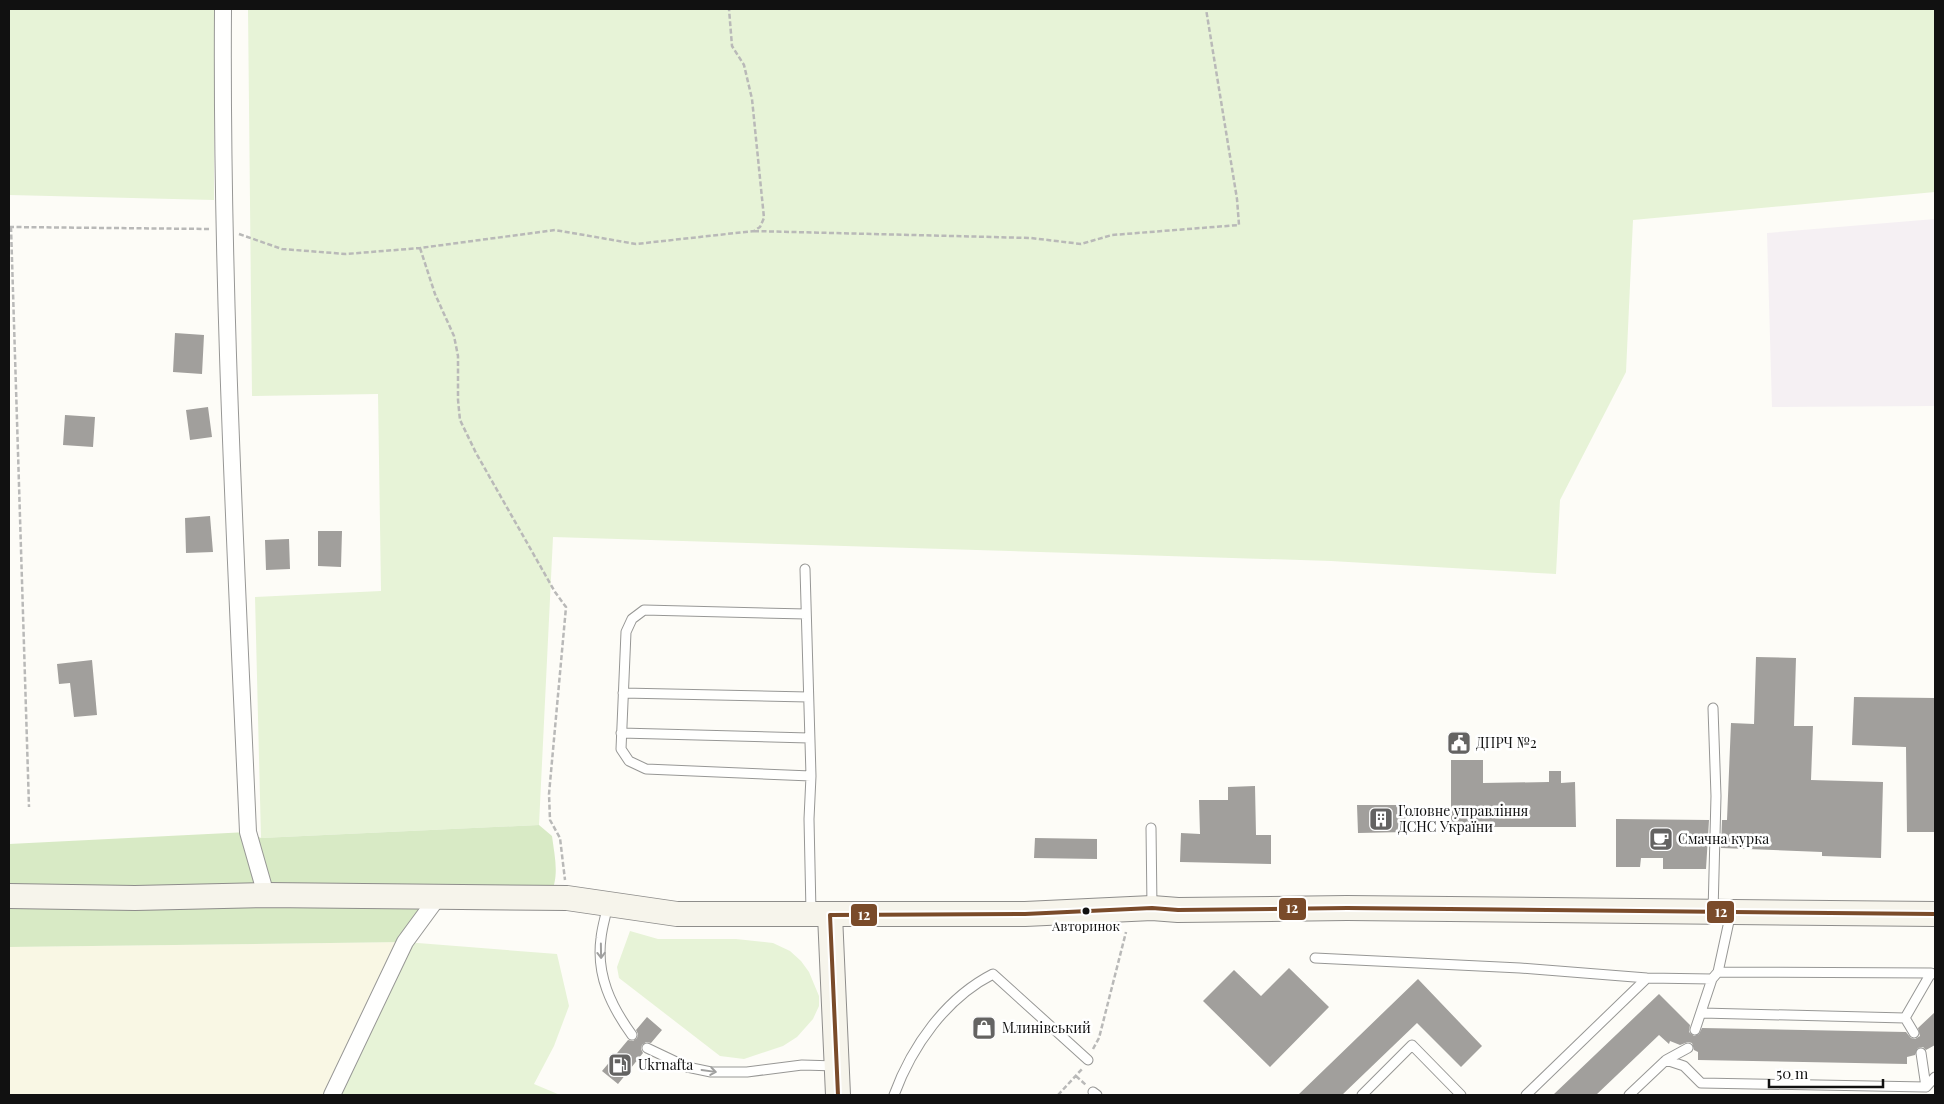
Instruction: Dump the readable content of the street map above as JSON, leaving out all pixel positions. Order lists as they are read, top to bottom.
{
  "places": {
    "public building": ["ДПРЧ №2"],
    "building": ["Головне управління ДСНС України"],
    "cafe": ["Смачна курка"],
    "other": ["Авторинок"],
    "shop": ["Млинівський"],
    "fuel station": ["Ukrnafta"]
  },
  "lines": ["transit line 12"],
  "scale_bar": "50 m"
}
